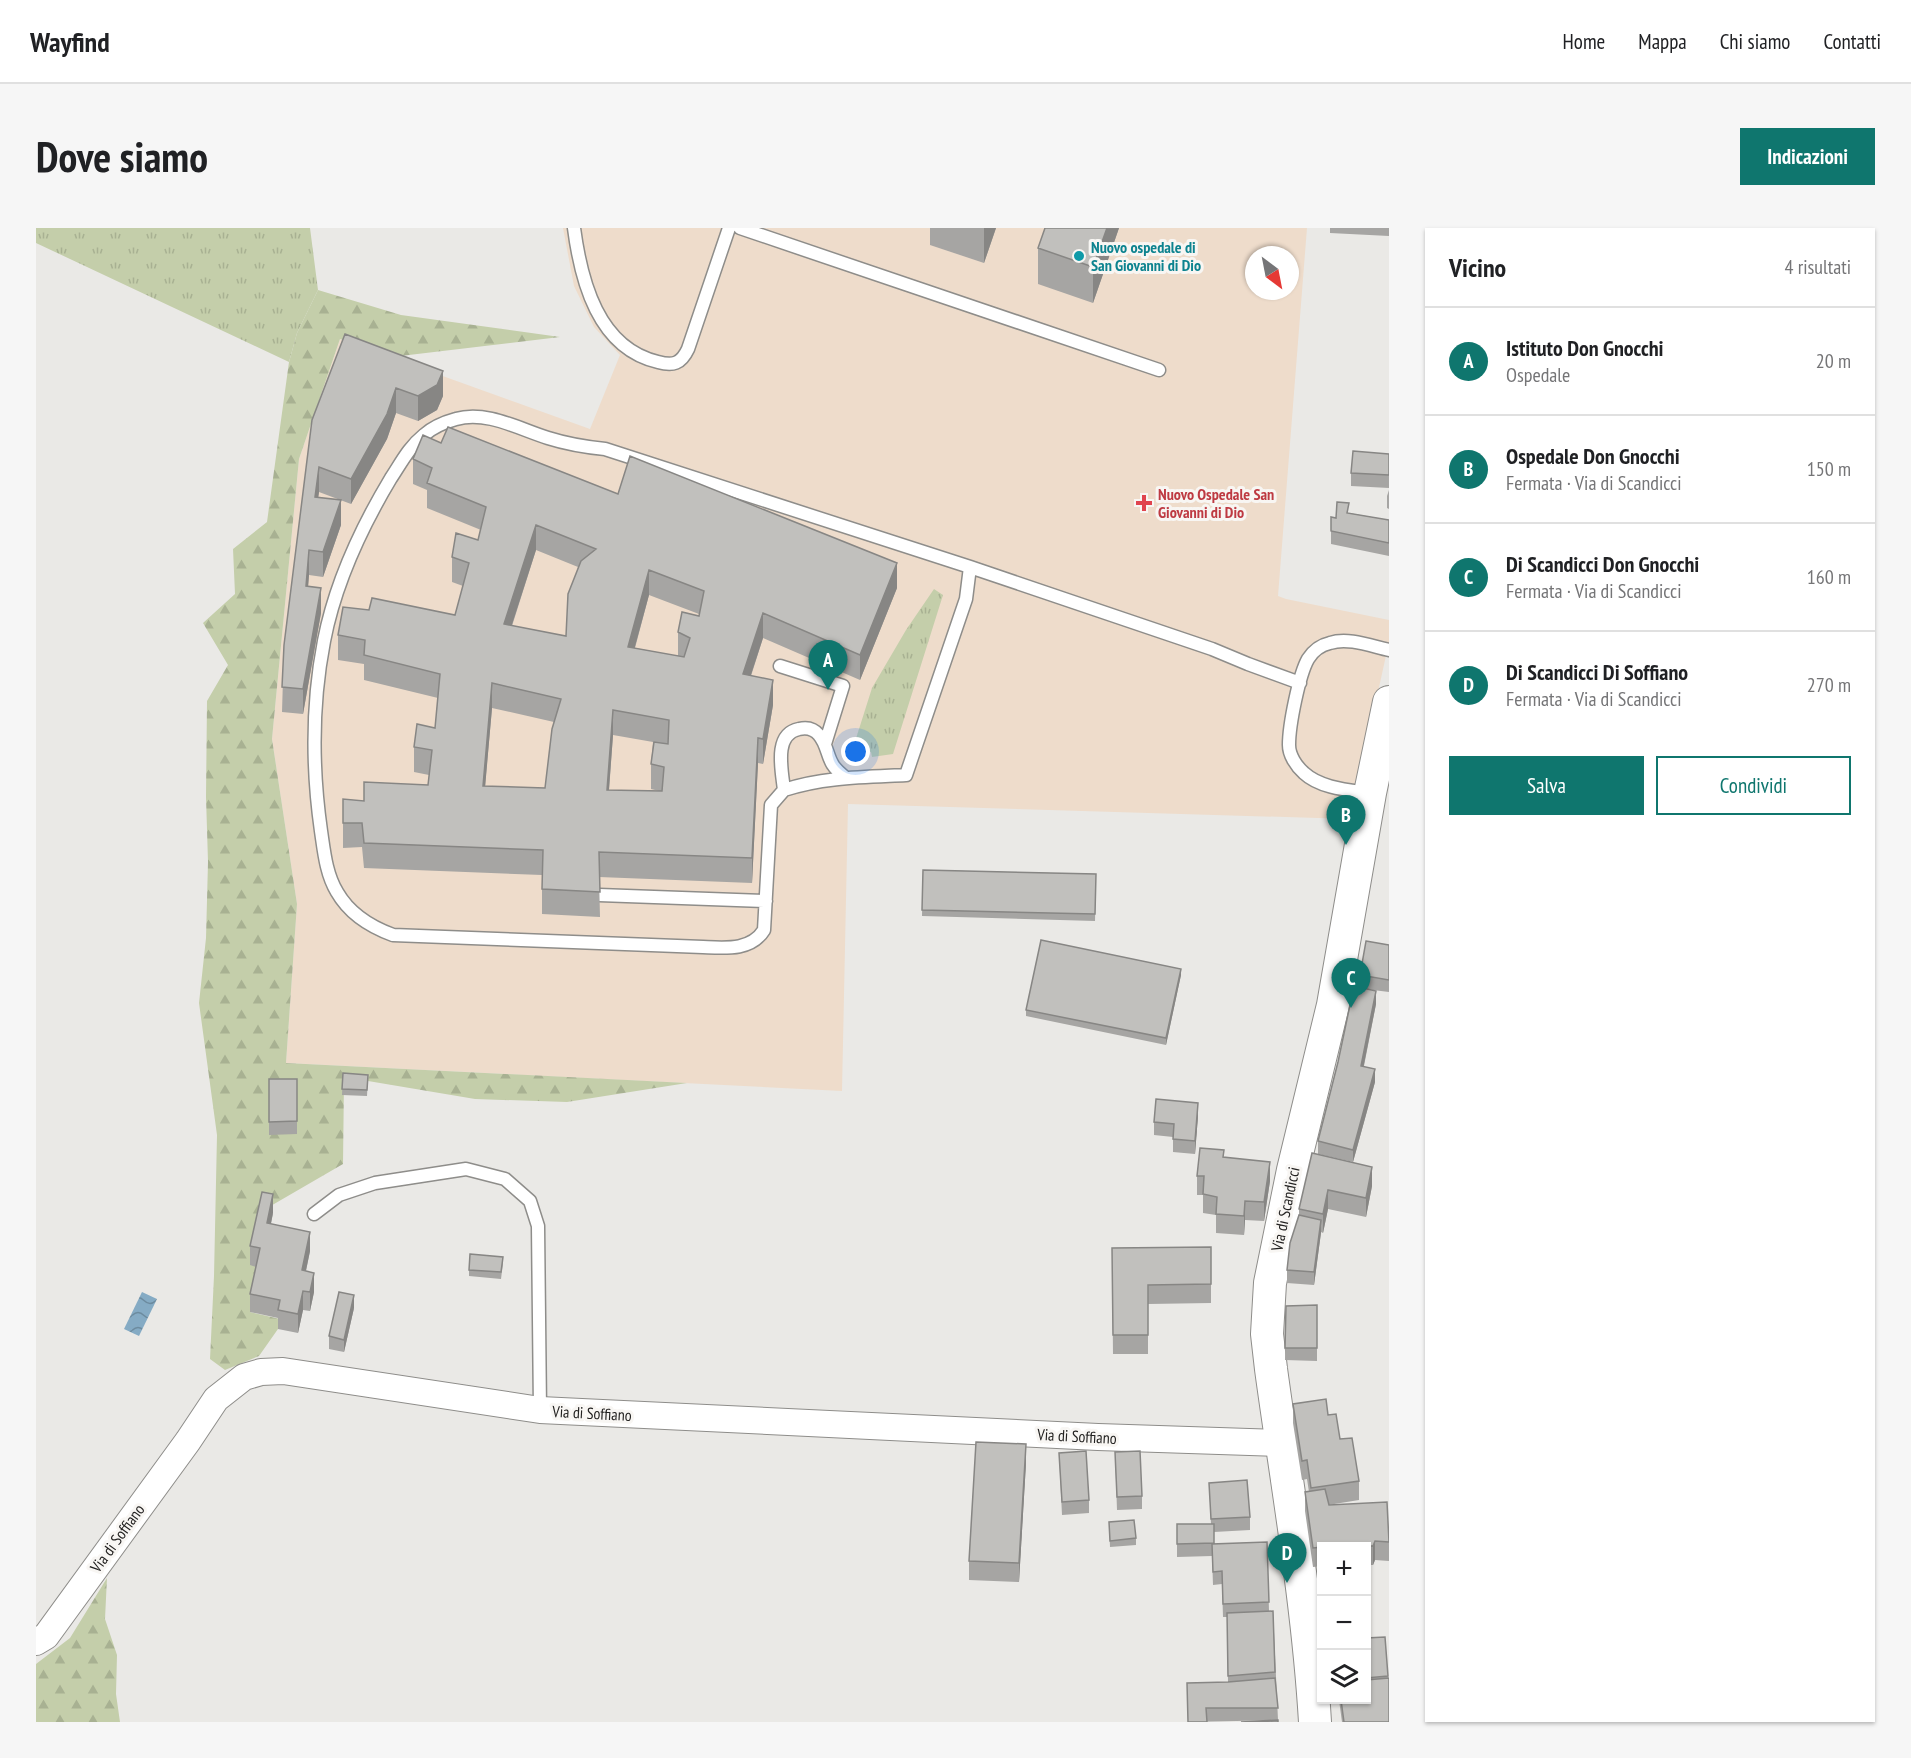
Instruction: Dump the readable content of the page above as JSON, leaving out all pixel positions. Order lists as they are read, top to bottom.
{
  "streets": {
    "street": ["Via di Scandicci", "Via di Soffiano"]
  },
  "crossings": [
    ["Via di Scandicci", "Via di Soffiano"]
  ],
  "places": {
    "other": ["Nuovo ospedale di San Giovanni di Dio"],
    "health": ["Nuovo Ospedale San Giovanni di Dio"]
  },
  "north": "bottom right",
  "page": {
    "header": "Wayfind",
    "nav": [
      "Home",
      "Mappa",
      "Chi siamo",
      "Contatti"
    ],
    "buttons": [
      "Indicazioni",
      ["Salva", "Condividi"]
    ],
    "title": "Dove siamo",
    "heading": ["Vicino", "4 risultati"],
    "list": [
      {
        "mark": "A",
        "name": "Istituto Don Gnocchi",
        "note": "Ospedale",
        "value": "20 m"
      },
      {
        "mark": "B",
        "name": "Ospedale Don Gnocchi",
        "note": "Fermata · Via di Scandicci",
        "value": "150 m"
      },
      {
        "mark": "C",
        "name": "Di Scandicci Don Gnocchi",
        "note": "Fermata · Via di Scandicci",
        "value": "160 m"
      },
      {
        "mark": "D",
        "name": "Di Scandicci Di Soffiano",
        "note": "Fermata · Via di Scandicci",
        "value": "270 m"
      }
    ],
    "pins": [
      "A",
      "B",
      "C",
      "D"
    ],
    "map_buttons": ["+", "−"]
  }
}
